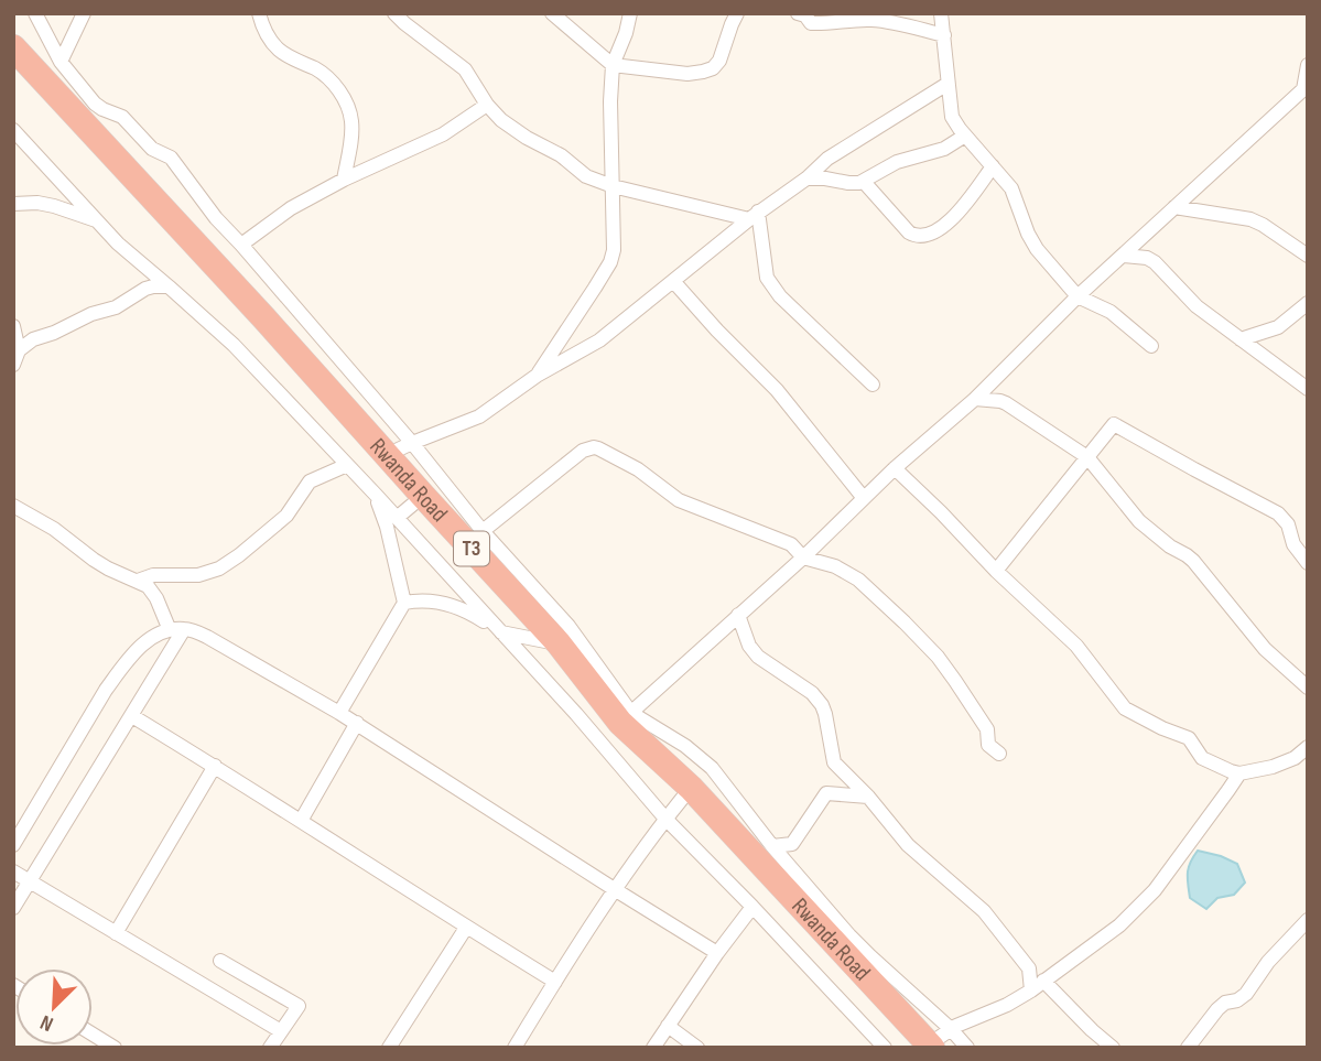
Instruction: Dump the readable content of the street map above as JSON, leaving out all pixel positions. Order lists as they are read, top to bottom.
{
  "streets": {
    "highway": ["Rwanda Road", "T3"]
  },
  "north": "bottom left"
}
